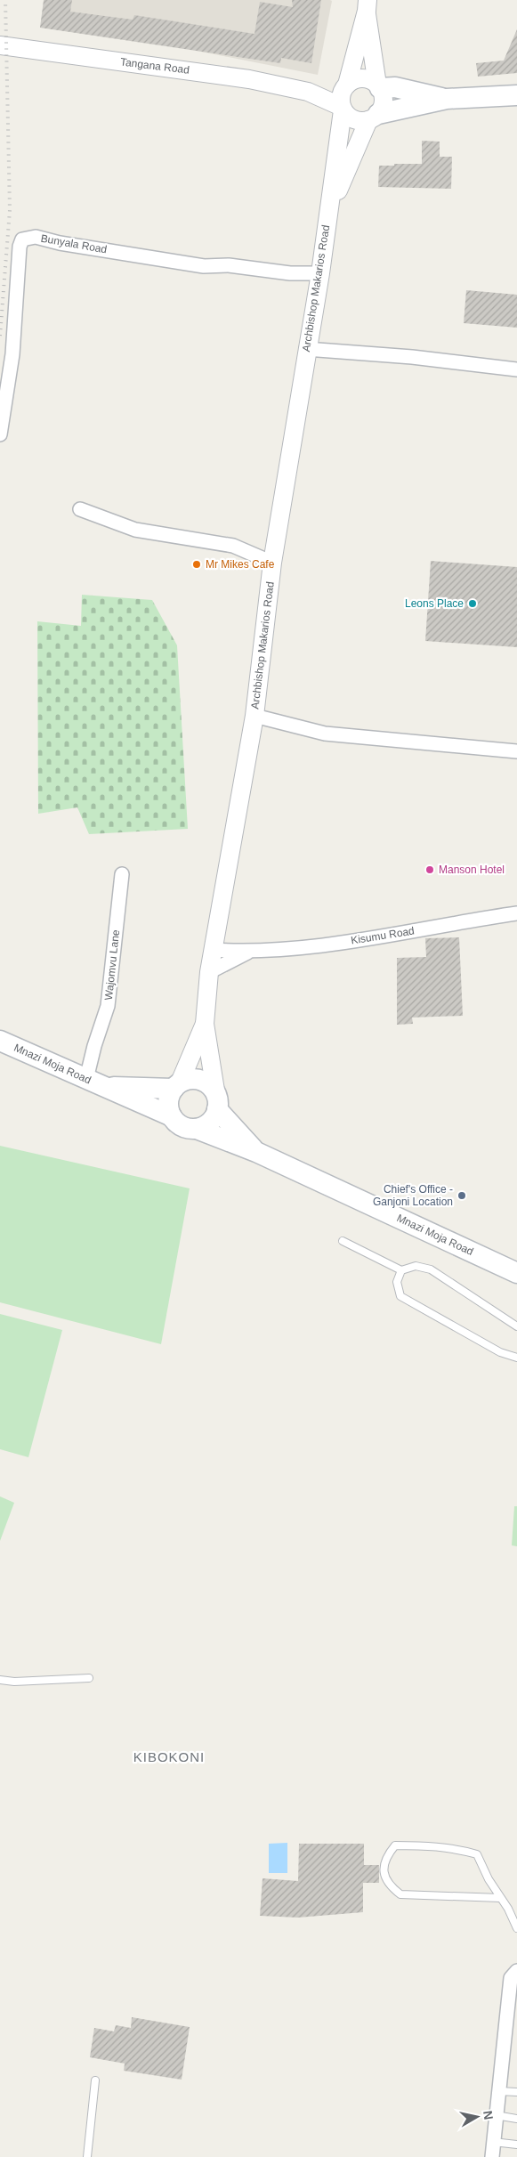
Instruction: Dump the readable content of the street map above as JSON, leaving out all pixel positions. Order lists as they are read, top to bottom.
{
  "streets": {
    "main road": ["Mnazi Moja Road"],
    "street": [
      "Tangana Road",
      "Bunyala Road",
      "Archbishop Makarios Road",
      "Kisumu Road",
      "Wajomvu Lane"
    ]
  },
  "crossings": [
    ["Tangana Road", "Archbishop Makarios Road"],
    ["Bunyala Road", "Archbishop Makarios Road"],
    ["Archbishop Makarios Road", "Kisumu Road"],
    ["Wajomvu Lane", "Mnazi Moja Road"]
  ],
  "districts": ["KIBOKONI"],
  "places": [
    "Mr Mikes Cafe",
    "Leons Place",
    "Manson Hotel",
    "Chief's Office - Ganjoni Location"
  ],
  "north": "right"
}
